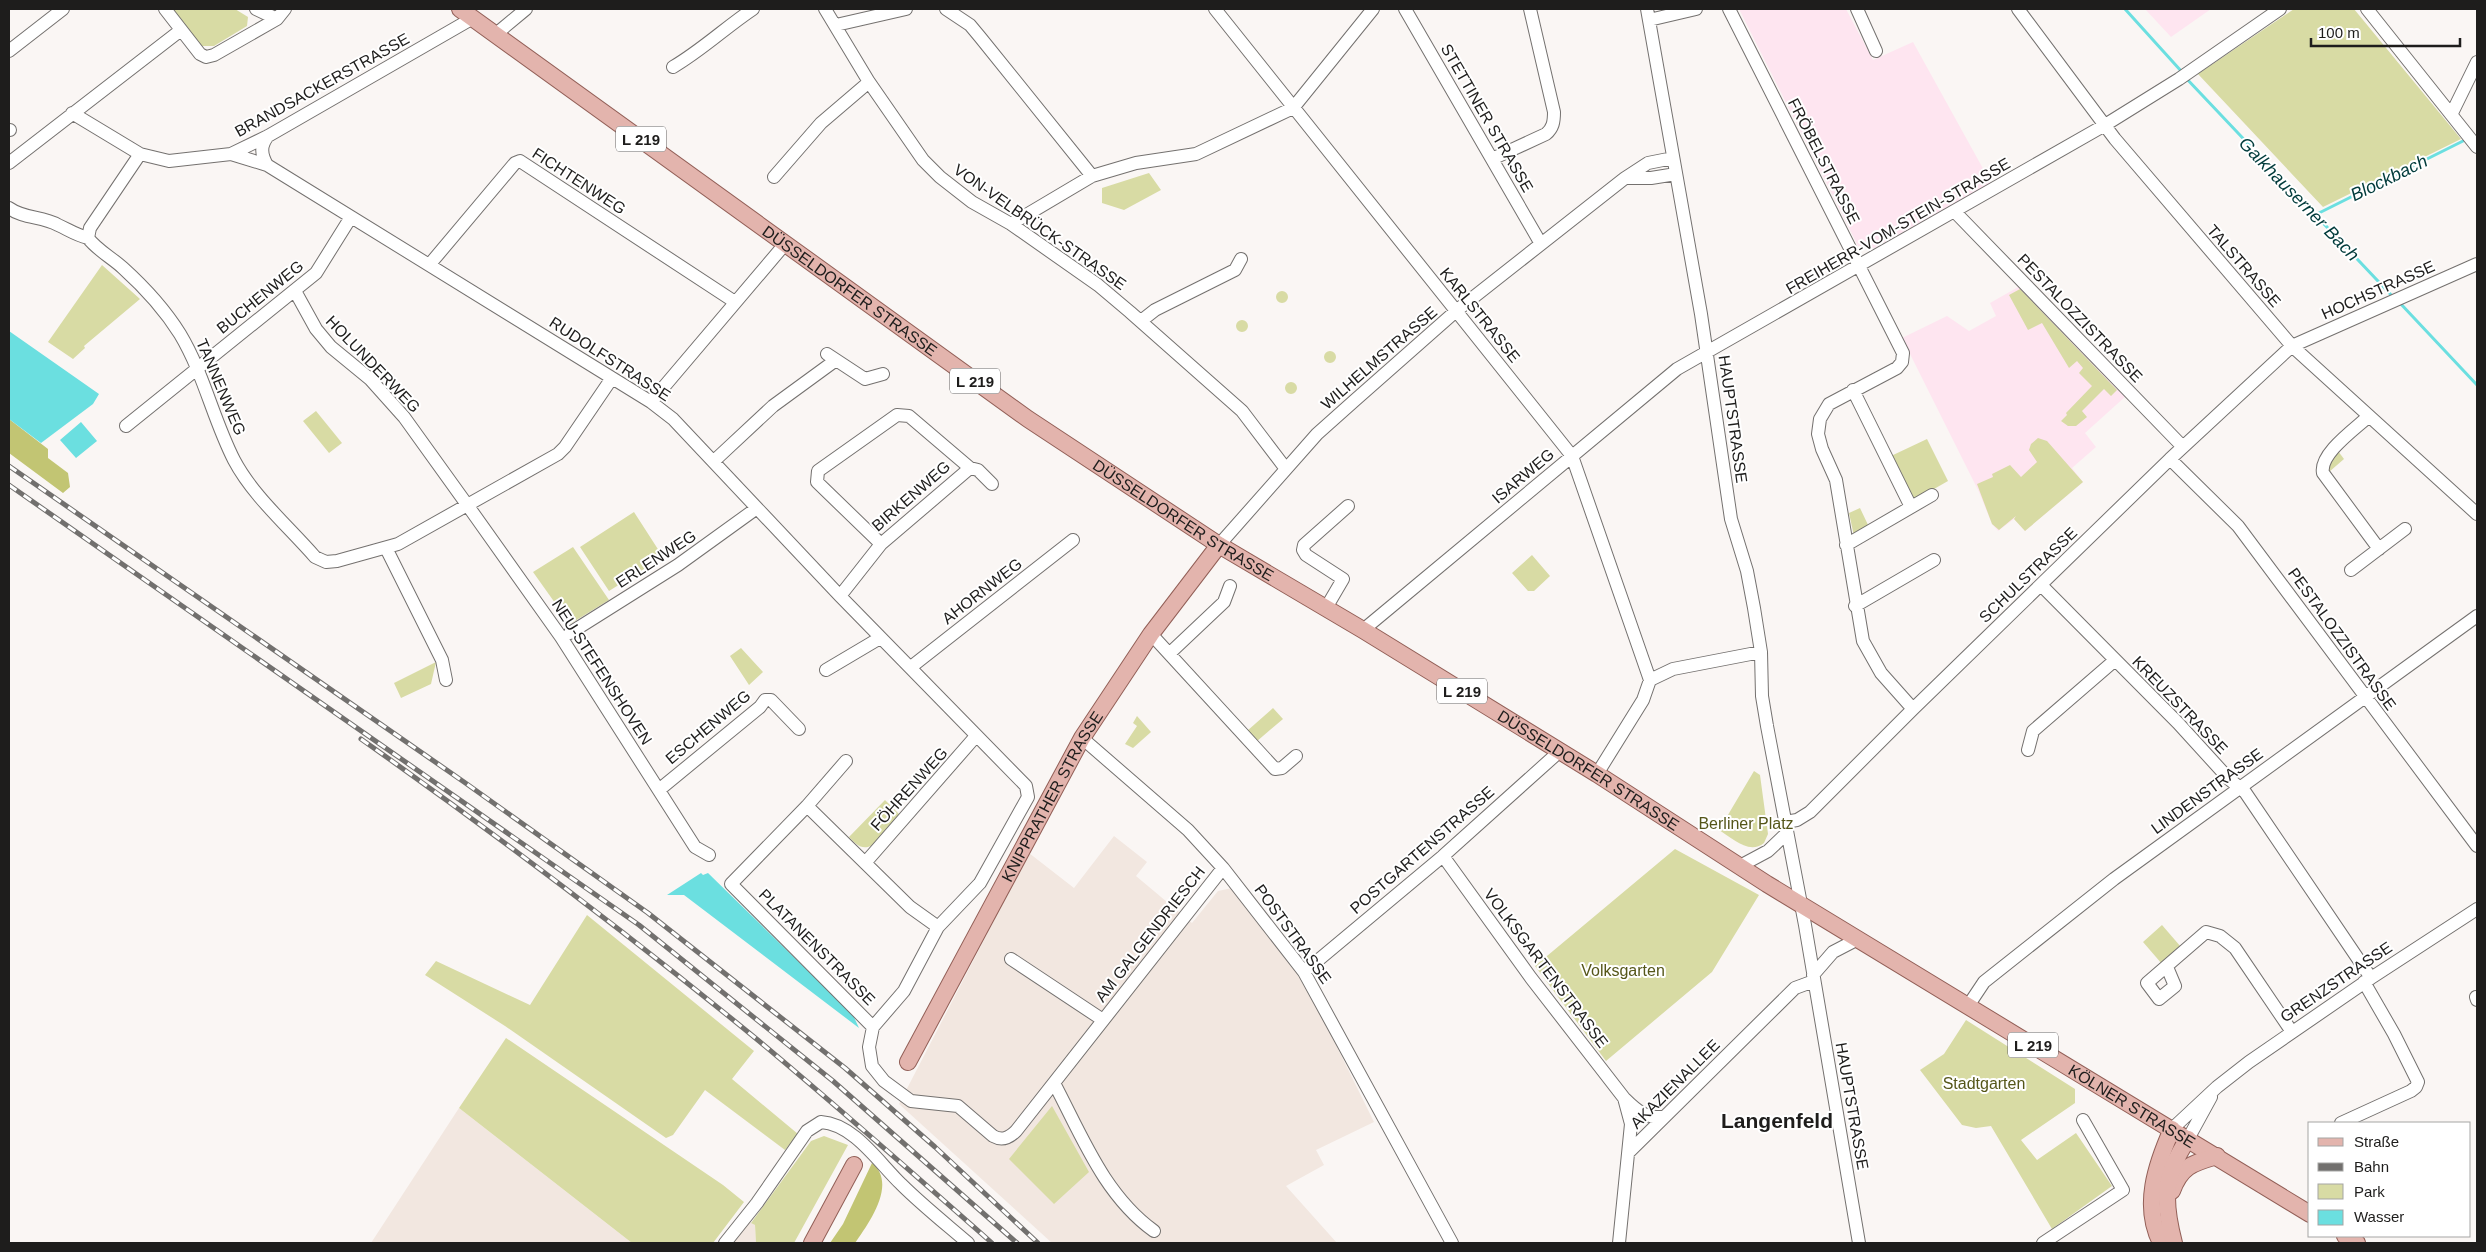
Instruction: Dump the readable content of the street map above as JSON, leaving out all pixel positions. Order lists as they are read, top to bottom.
{
  "streets": {
    "main road": [
      "L 219",
      "DÜSSELDORFER STRASSE",
      "KNIPPRATHER STRASSE",
      "KÖLNER STRASSE"
    ],
    "street": [
      "BRANDSACKERSTRASSE",
      "STETTINER STRASSE",
      "FRÖBELSTRASSE",
      "FICHTENWEG",
      "FREIHERR-VOM-STEIN-STRASSE",
      "VON-VELBRÜCK-STRASSE",
      "TALSTRASSE",
      "HOCHSTRASSE",
      "BUCHENWEG",
      "KARLSTRASSE",
      "PESTALOZZISTRASSE",
      "WILHELMSTRASSE",
      "RUDOLFSTRASSE",
      "HOLUNDERWEG",
      "TANNENWEG",
      "HAUPTSTRASSE",
      "ISARWEG",
      "BIRKENWEG",
      "ERLENWEG",
      "SCHULSTRASSE",
      "AHORNWEG",
      "NEU-STEFENSHOVEN",
      "KREUZSTRASSE",
      "ESCHENWEG",
      "FÖHRENWEG",
      "LINDENSTRASSE",
      "POSTGARTENSTRASSE",
      "AM GALGENDRIESCH",
      "POSTSTRASSE",
      "PLATANENSTRASSE",
      "VOLKSGARTENSTRASSE",
      "GRENZSTRASSE",
      "AKAZIENALLEE"
    ]
  },
  "crossings": [
    ["BRANDSACKERSTRASSE", "DÜSSELDORFER STRASSE"],
    ["BRANDSACKERSTRASSE", "RUDOLFSTRASSE"],
    ["STETTINER STRASSE", "WILHELMSTRASSE"],
    ["FRÖBELSTRASSE", "FREIHERR-VOM-STEIN-STRASSE"],
    ["FICHTENWEG", "RUDOLFSTRASSE"],
    ["FREIHERR-VOM-STEIN-STRASSE", "TALSTRASSE"],
    ["FREIHERR-VOM-STEIN-STRASSE", "PESTALOZZISTRASSE"],
    ["FREIHERR-VOM-STEIN-STRASSE", "HAUPTSTRASSE"],
    ["FREIHERR-VOM-STEIN-STRASSE", "ISARWEG"],
    ["VON-VELBRÜCK-STRASSE", "WILHELMSTRASSE"],
    ["TALSTRASSE", "HOCHSTRASSE"],
    ["TALSTRASSE", "SCHULSTRASSE"],
    ["HOCHSTRASSE", "SCHULSTRASSE"],
    ["DÜSSELDORFER STRASSE", "WILHELMSTRASSE"],
    ["DÜSSELDORFER STRASSE", "HAUPTSTRASSE"],
    ["DÜSSELDORFER STRASSE", "ISARWEG"],
    ["DÜSSELDORFER STRASSE", "KNIPPRATHER STRASSE"],
    ["DÜSSELDORFER STRASSE", "POSTGARTENSTRASSE"],
    ["DÜSSELDORFER STRASSE", "KÖLNER STRASSE"],
    ["BUCHENWEG", "RUDOLFSTRASSE"],
    ["BUCHENWEG", "HOLUNDERWEG"],
    ["BUCHENWEG", "TANNENWEG"],
    ["KARLSTRASSE", "WILHELMSTRASSE"],
    ["KARLSTRASSE", "ISARWEG"],
    ["PESTALOZZISTRASSE", "SCHULSTRASSE"],
    ["PESTALOZZISTRASSE", "LINDENSTRASSE"],
    ["WILHELMSTRASSE", "HAUPTSTRASSE"],
    ["WILHELMSTRASSE", "KNIPPRATHER STRASSE"],
    ["RUDOLFSTRASSE", "BIRKENWEG"],
    ["RUDOLFSTRASSE", "ERLENWEG"],
    ["RUDOLFSTRASSE", "AHORNWEG"],
    ["RUDOLFSTRASSE", "PLATANENSTRASSE"],
    ["HOLUNDERWEG", "NEU-STEFENSHOVEN"],
    ["HAUPTSTRASSE", "ISARWEG"],
    ["HAUPTSTRASSE", "SCHULSTRASSE"],
    ["HAUPTSTRASSE", "AKAZIENALLEE"],
    ["HAUPTSTRASSE", "KÖLNER STRASSE"],
    ["SCHULSTRASSE", "KREUZSTRASSE"],
    ["NEU-STEFENSHOVEN", "ESCHENWEG"],
    ["KREUZSTRASSE", "LINDENSTRASSE"],
    ["KREUZSTRASSE", "GRENZSTRASSE"],
    ["FÖHRENWEG", "PLATANENSTRASSE"],
    ["LINDENSTRASSE", "KÖLNER STRASSE"],
    ["KNIPPRATHER STRASSE", "POSTSTRASSE"],
    ["POSTGARTENSTRASSE", "POSTSTRASSE"],
    ["POSTGARTENSTRASSE", "VOLKSGARTENSTRASSE"],
    ["AM GALGENDRIESCH", "POSTSTRASSE"],
    ["AM GALGENDRIESCH", "PLATANENSTRASSE"],
    ["VOLKSGARTENSTRASSE", "AKAZIENALLEE"],
    ["GRENZSTRASSE", "KÖLNER STRASSE"]
  ],
  "districts": ["Langenfeld"],
  "water": ["Blockbach", "Galkhauserner Bach"],
  "parks": ["Berliner Platz", "Volksgarten", "Stadtgarten"],
  "legend": [
    "Straße",
    "Bahn",
    "Park",
    "Wasser"
  ],
  "scale_bar": "100 m"
}
